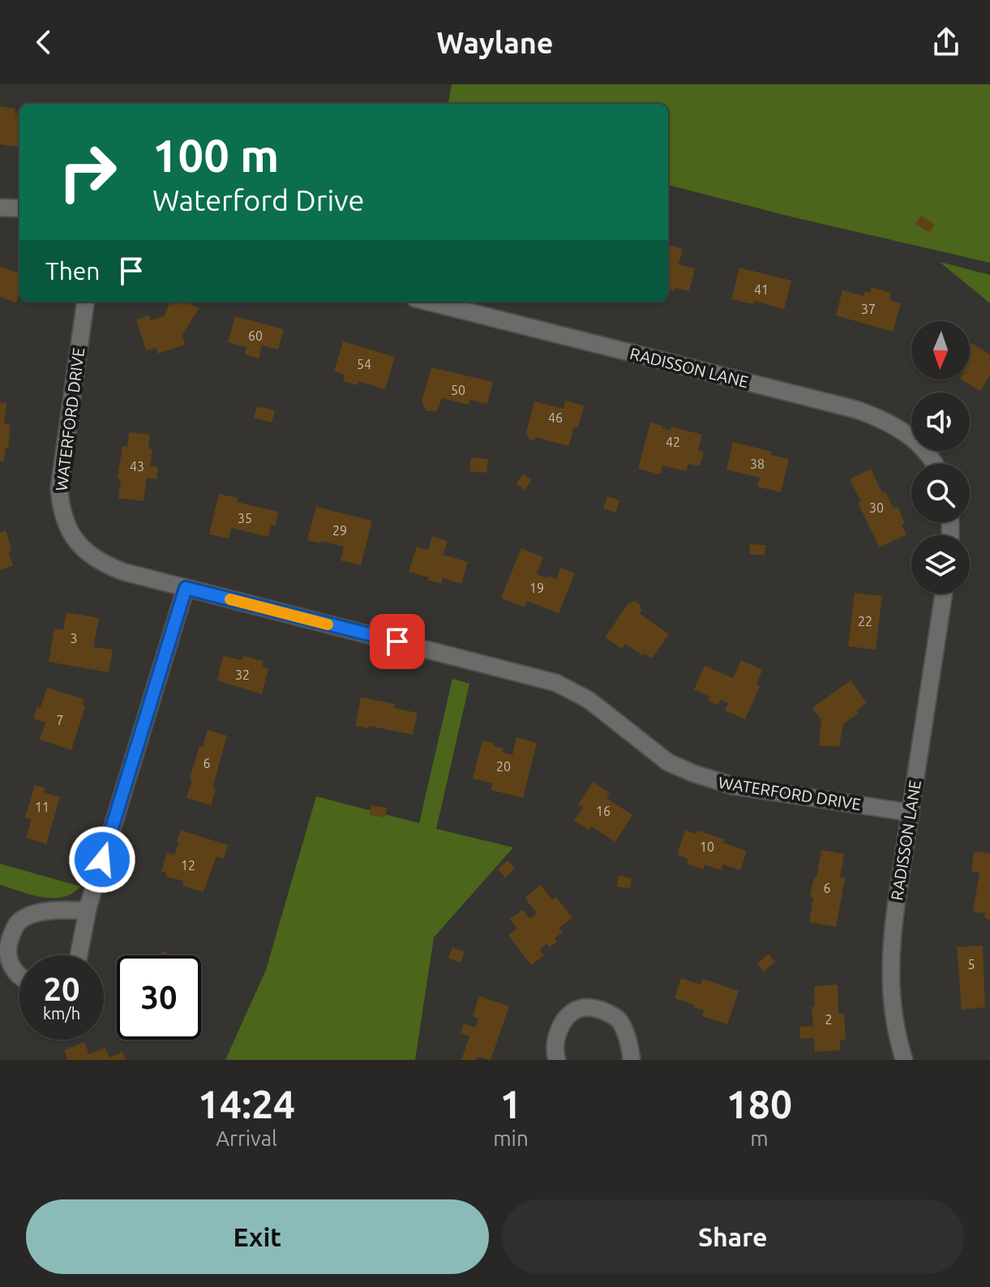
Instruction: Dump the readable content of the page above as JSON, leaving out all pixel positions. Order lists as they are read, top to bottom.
{
  "streets": {
    "street": ["RADISSON LANE", "WATERFORD DRIVE"]
  },
  "crossings": [
    ["RADISSON LANE", "WATERFORD DRIVE"]
  ],
  "house_numbers": [
    "41",
    "37",
    "60",
    "54",
    "50",
    "46",
    "42",
    "38",
    "43",
    "30",
    "35",
    "29",
    "19",
    "22",
    "3",
    "32",
    "7",
    "6",
    "20",
    "11",
    "16",
    "10",
    "12",
    "6",
    "5",
    "2"
  ],
  "north": "bottom",
  "page": {
    "header": "Waylane",
    "turn": ["100 m", "Waterford Drive"],
    "then": "Then",
    "speed": "20 km/h",
    "limit": "30",
    "eta": [
      "14:24",
      "Arrival",
      "1",
      "min",
      "180",
      "m"
    ],
    "buttons": ["Exit", "Share"]
  }
}
